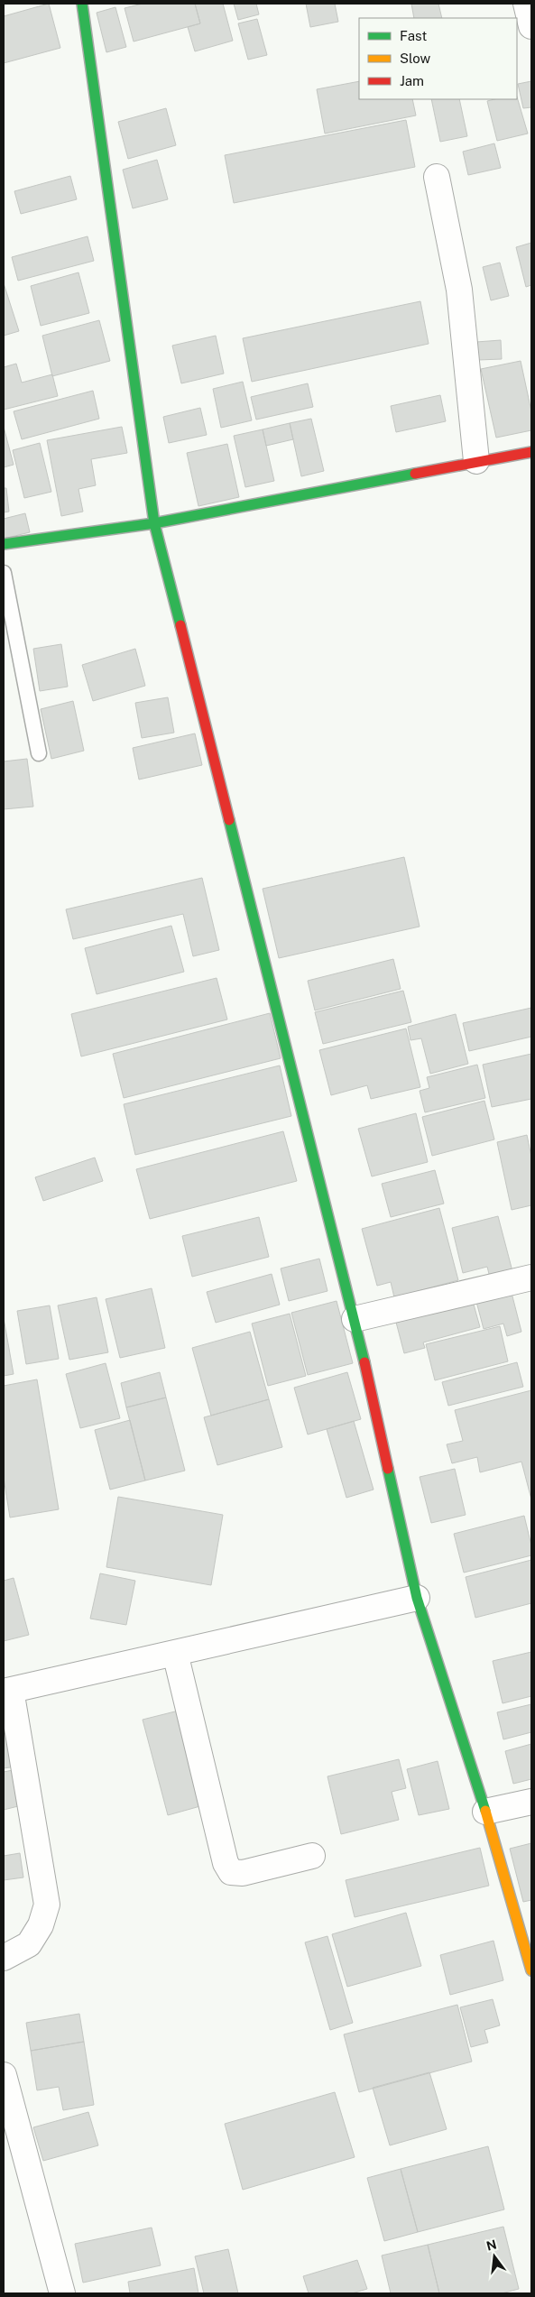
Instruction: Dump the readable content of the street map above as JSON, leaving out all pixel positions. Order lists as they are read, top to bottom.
{
  "legend": ["Fast", "Slow", "Jam"],
  "north": "top"
}
